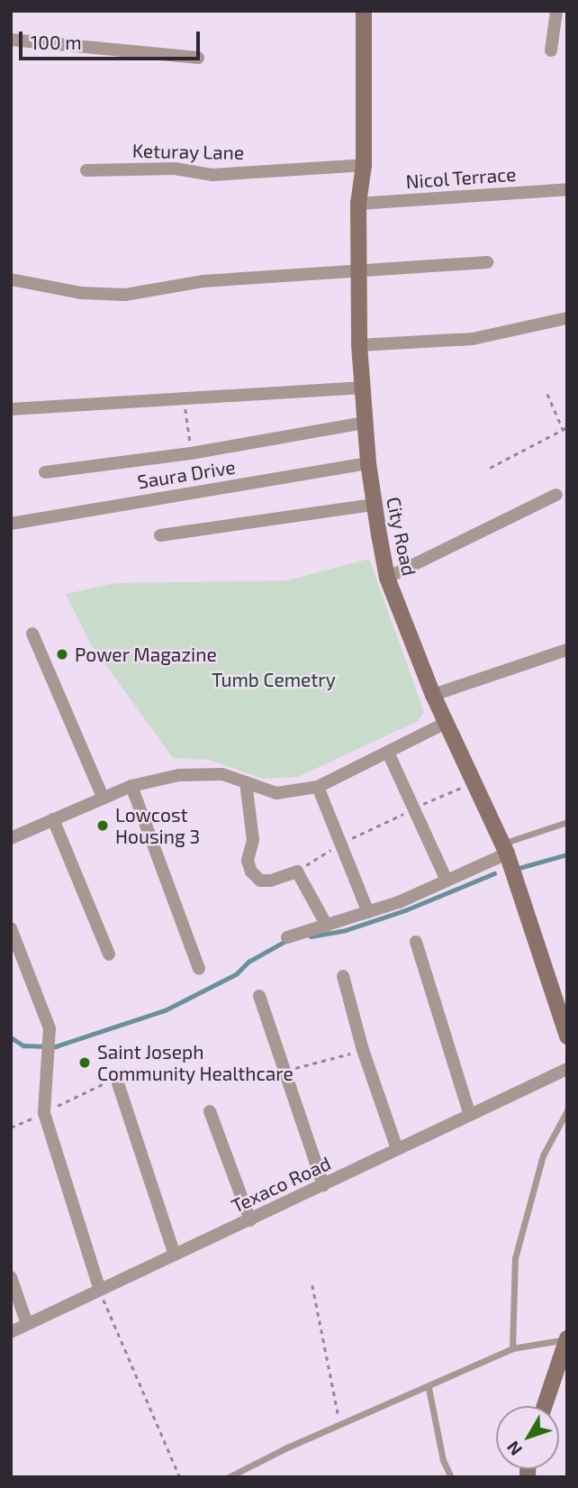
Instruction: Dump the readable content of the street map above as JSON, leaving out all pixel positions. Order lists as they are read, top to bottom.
{
  "streets": {
    "main road": ["City Road"],
    "street": [
      "Keturay Lane",
      "Nicol Terrace",
      "Saura Drive",
      "Texaco Road"
    ]
  },
  "crossings": [
    ["Keturay Lane", "City Road"],
    ["Nicol Terrace", "City Road"],
    ["Saura Drive", "City Road"]
  ],
  "parks": ["Tumb Cemetry"],
  "places": ["Power Magazine", "Lowcost Housing 3", "Saint Joseph Community Healthcare"],
  "scale_bar": "100 m",
  "north": "bottom left"
}
